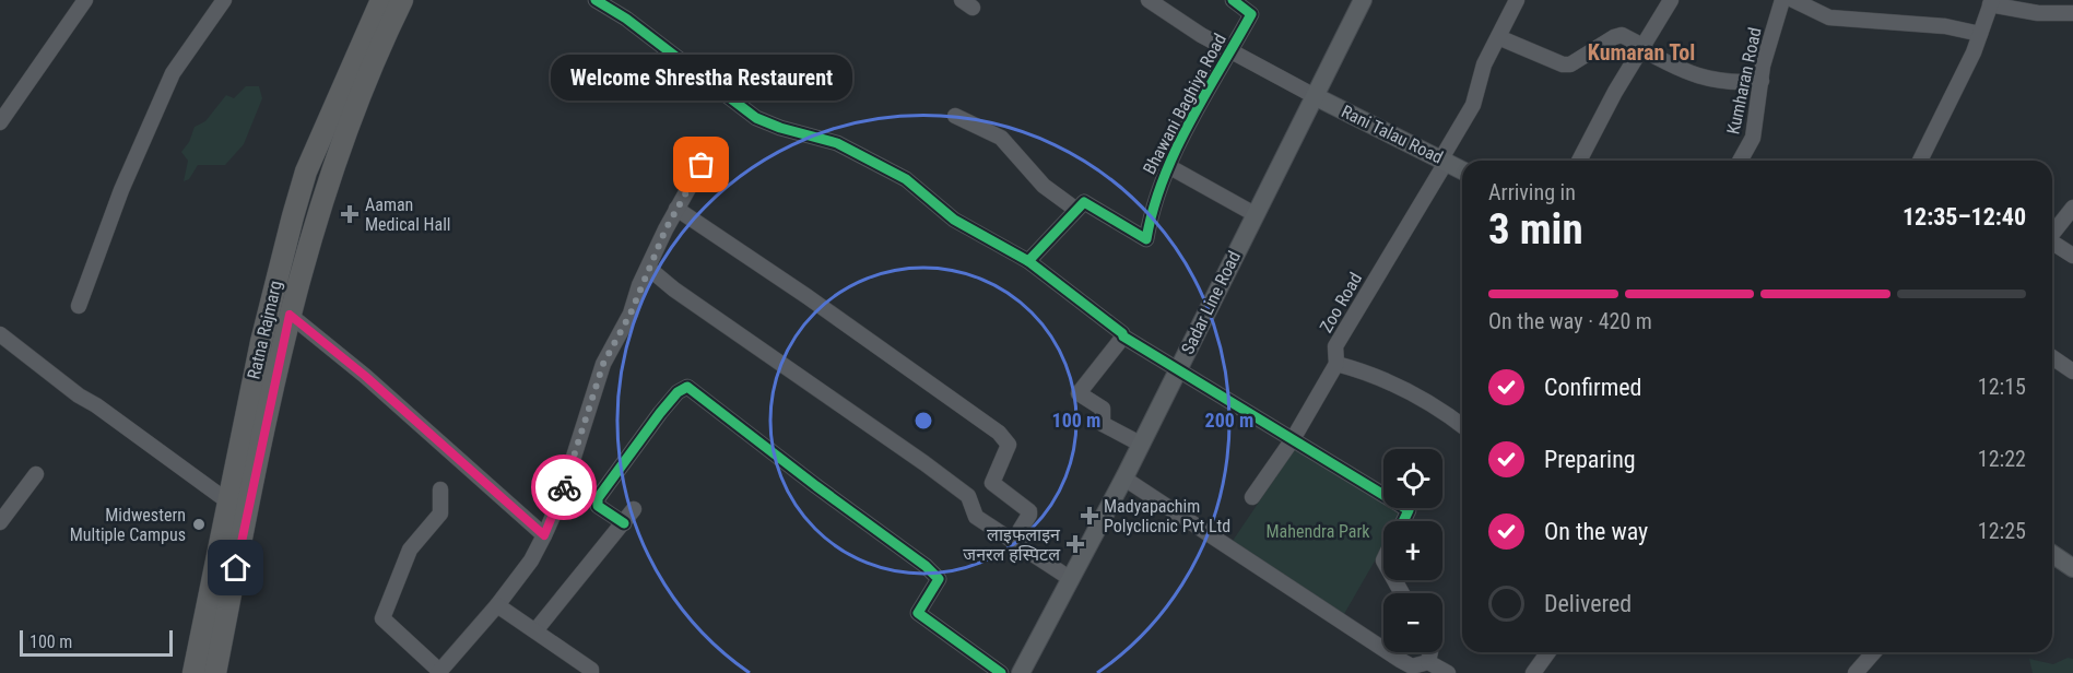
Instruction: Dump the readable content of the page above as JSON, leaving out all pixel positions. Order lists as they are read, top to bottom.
{
  "streets": {
    "highway": ["Ratna Rajmarg"],
    "main road": ["Rani Talau Road", "Sadar Line Road"],
    "street": ["Kumharan Road", "Bhawani Baghiya Road", "Zoo Road"]
  },
  "crossings": [
    ["Rani Talau Road", "Sadar Line Road"],
    ["Rani Talau Road", "Zoo Road"]
  ],
  "districts": ["Kumaran Tol"],
  "parks": ["Mahendra Park"],
  "places": {
    "other": ["Welcome Shrestha Restaurent", "Midwestern Multiple Campus"],
    "health": ["Aaman Medical Hall", "Madyapachim Polyclicnic Pvt Ltd", "लाइफलाइन जनरल हस्पिटल"]
  },
  "scale_bar": "100 m",
  "page": {
    "bubble": "Welcome Shrestha Restaurent",
    "heading": ["3 min", "Arriving in", "12:35–12:40"],
    "bar": "On the way · 420 m",
    "list": [
      ["Confirmed", "12:15"],
      ["Preparing", "12:22"],
      ["On the way", "12:25"],
      "Delivered"
    ],
    "map_buttons": ["+", "−"],
    "scale": "100 m"
  },
  "rings": ["100 m", "200 m"]
}
